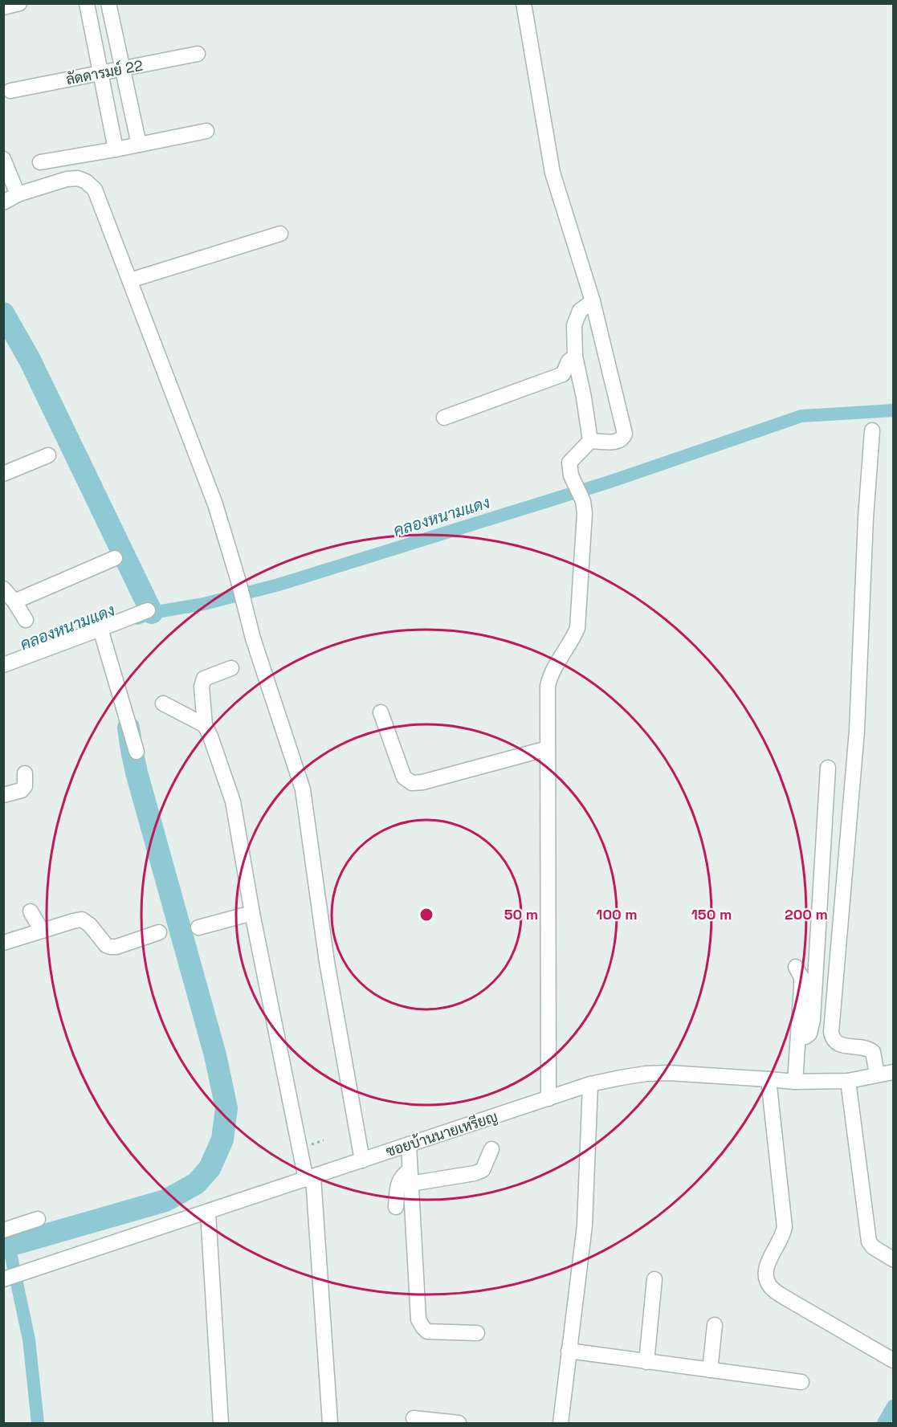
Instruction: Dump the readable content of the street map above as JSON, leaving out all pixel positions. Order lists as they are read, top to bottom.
{
  "streets": {
    "street": ["ลัดดารมย์ 22", "ซอยบ้านนายเหรียญ"]
  },
  "water": ["คลองหนามแดง"],
  "rings": [
    "50 m",
    "100 m",
    "150 m",
    "200 m"
  ]
}
